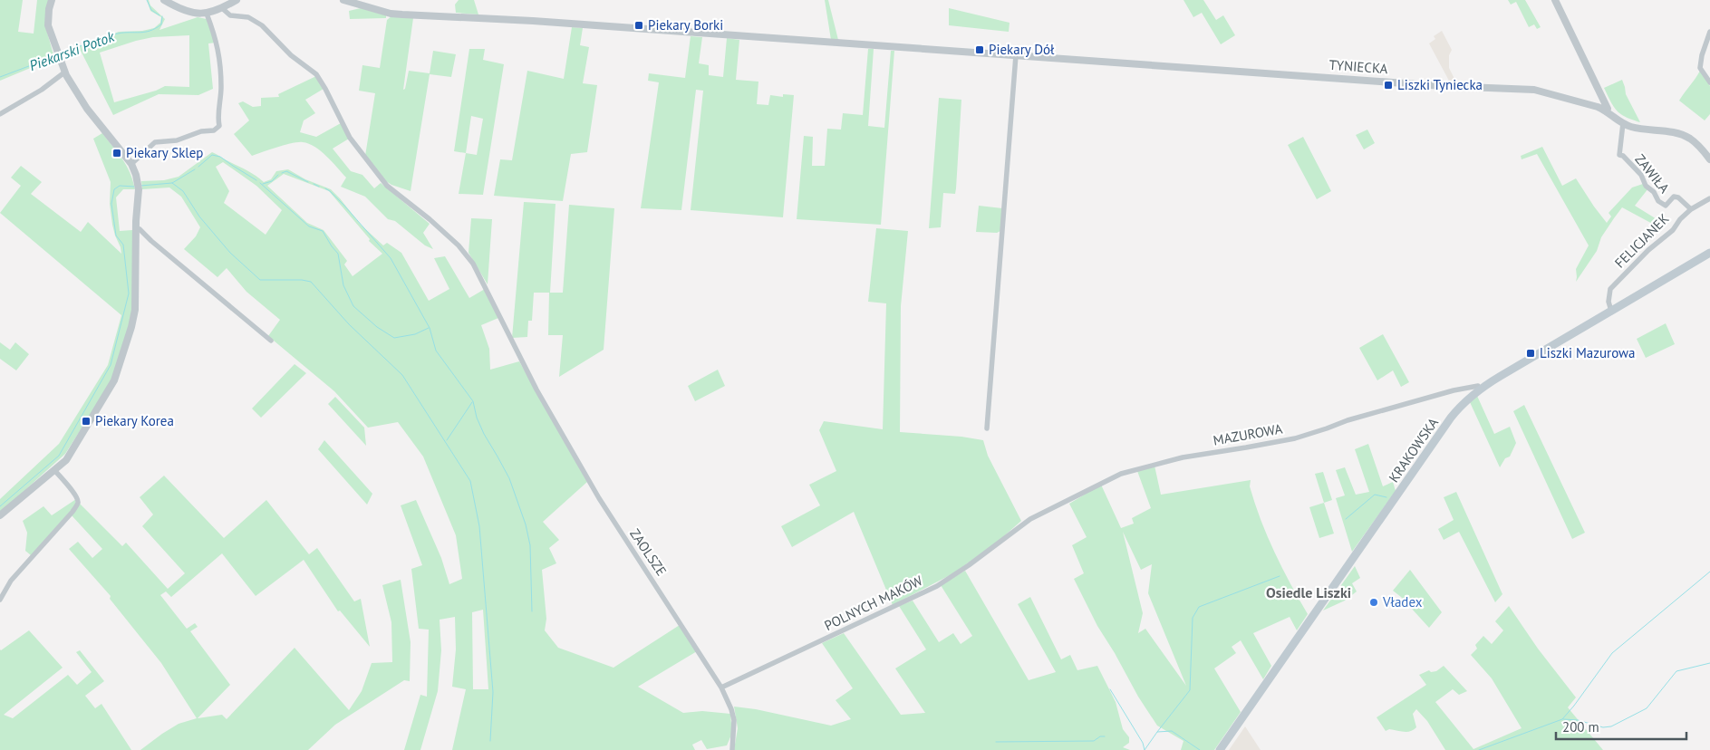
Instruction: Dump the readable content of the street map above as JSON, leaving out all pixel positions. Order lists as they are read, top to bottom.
{
  "streets": {
    "main road": ["KRAKOWSKA"],
    "street": [
      "TYNIECKA",
      "ZAWIŁA",
      "FELICJANEK",
      "MAZUROWA",
      "ZAOLSZE",
      "POLNYCH MAKÓW"
    ]
  },
  "crossings": [
    ["TYNIECKA", "ZAWIŁA"],
    ["ZAWIŁA", "FELICJANEK"],
    ["FELICJANEK", "KRAKOWSKA"],
    ["MAZUROWA", "KRAKOWSKA"],
    ["MAZUROWA", "POLNYCH MAKÓW"],
    ["ZAOLSZE", "POLNYCH MAKÓW"]
  ],
  "districts": ["Osiedle Liszki"],
  "water": ["Piekarski Potok"],
  "places": {
    "transit": [
      "Piekary Borki",
      "Piekary Dół",
      "Liszki Tyniecka",
      "Piekary Sklep",
      "Liszki Mazurowa",
      "Piekary Korea"
    ],
    "other": ["Vładex"]
  },
  "scale_bar": "200 m"
}
